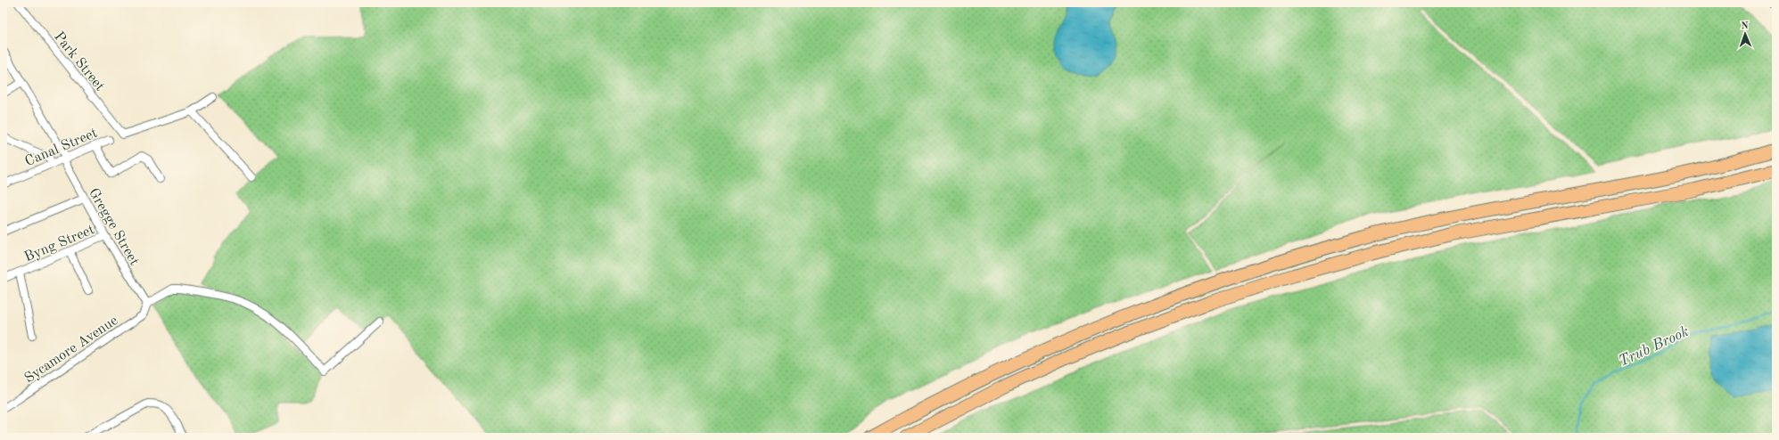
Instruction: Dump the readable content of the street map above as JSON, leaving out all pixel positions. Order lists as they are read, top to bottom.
{
  "streets": {
    "street": [
      "Park Street",
      "Canal Street",
      "Gregge Street",
      "Byng Street",
      "Sycamore Avenue"
    ]
  },
  "crossings": [
    ["Canal Street", "Gregge Street"],
    ["Gregge Street", "Byng Street"],
    ["Gregge Street", "Sycamore Avenue"]
  ],
  "water": ["Trub Brook"],
  "north": "top"
}
